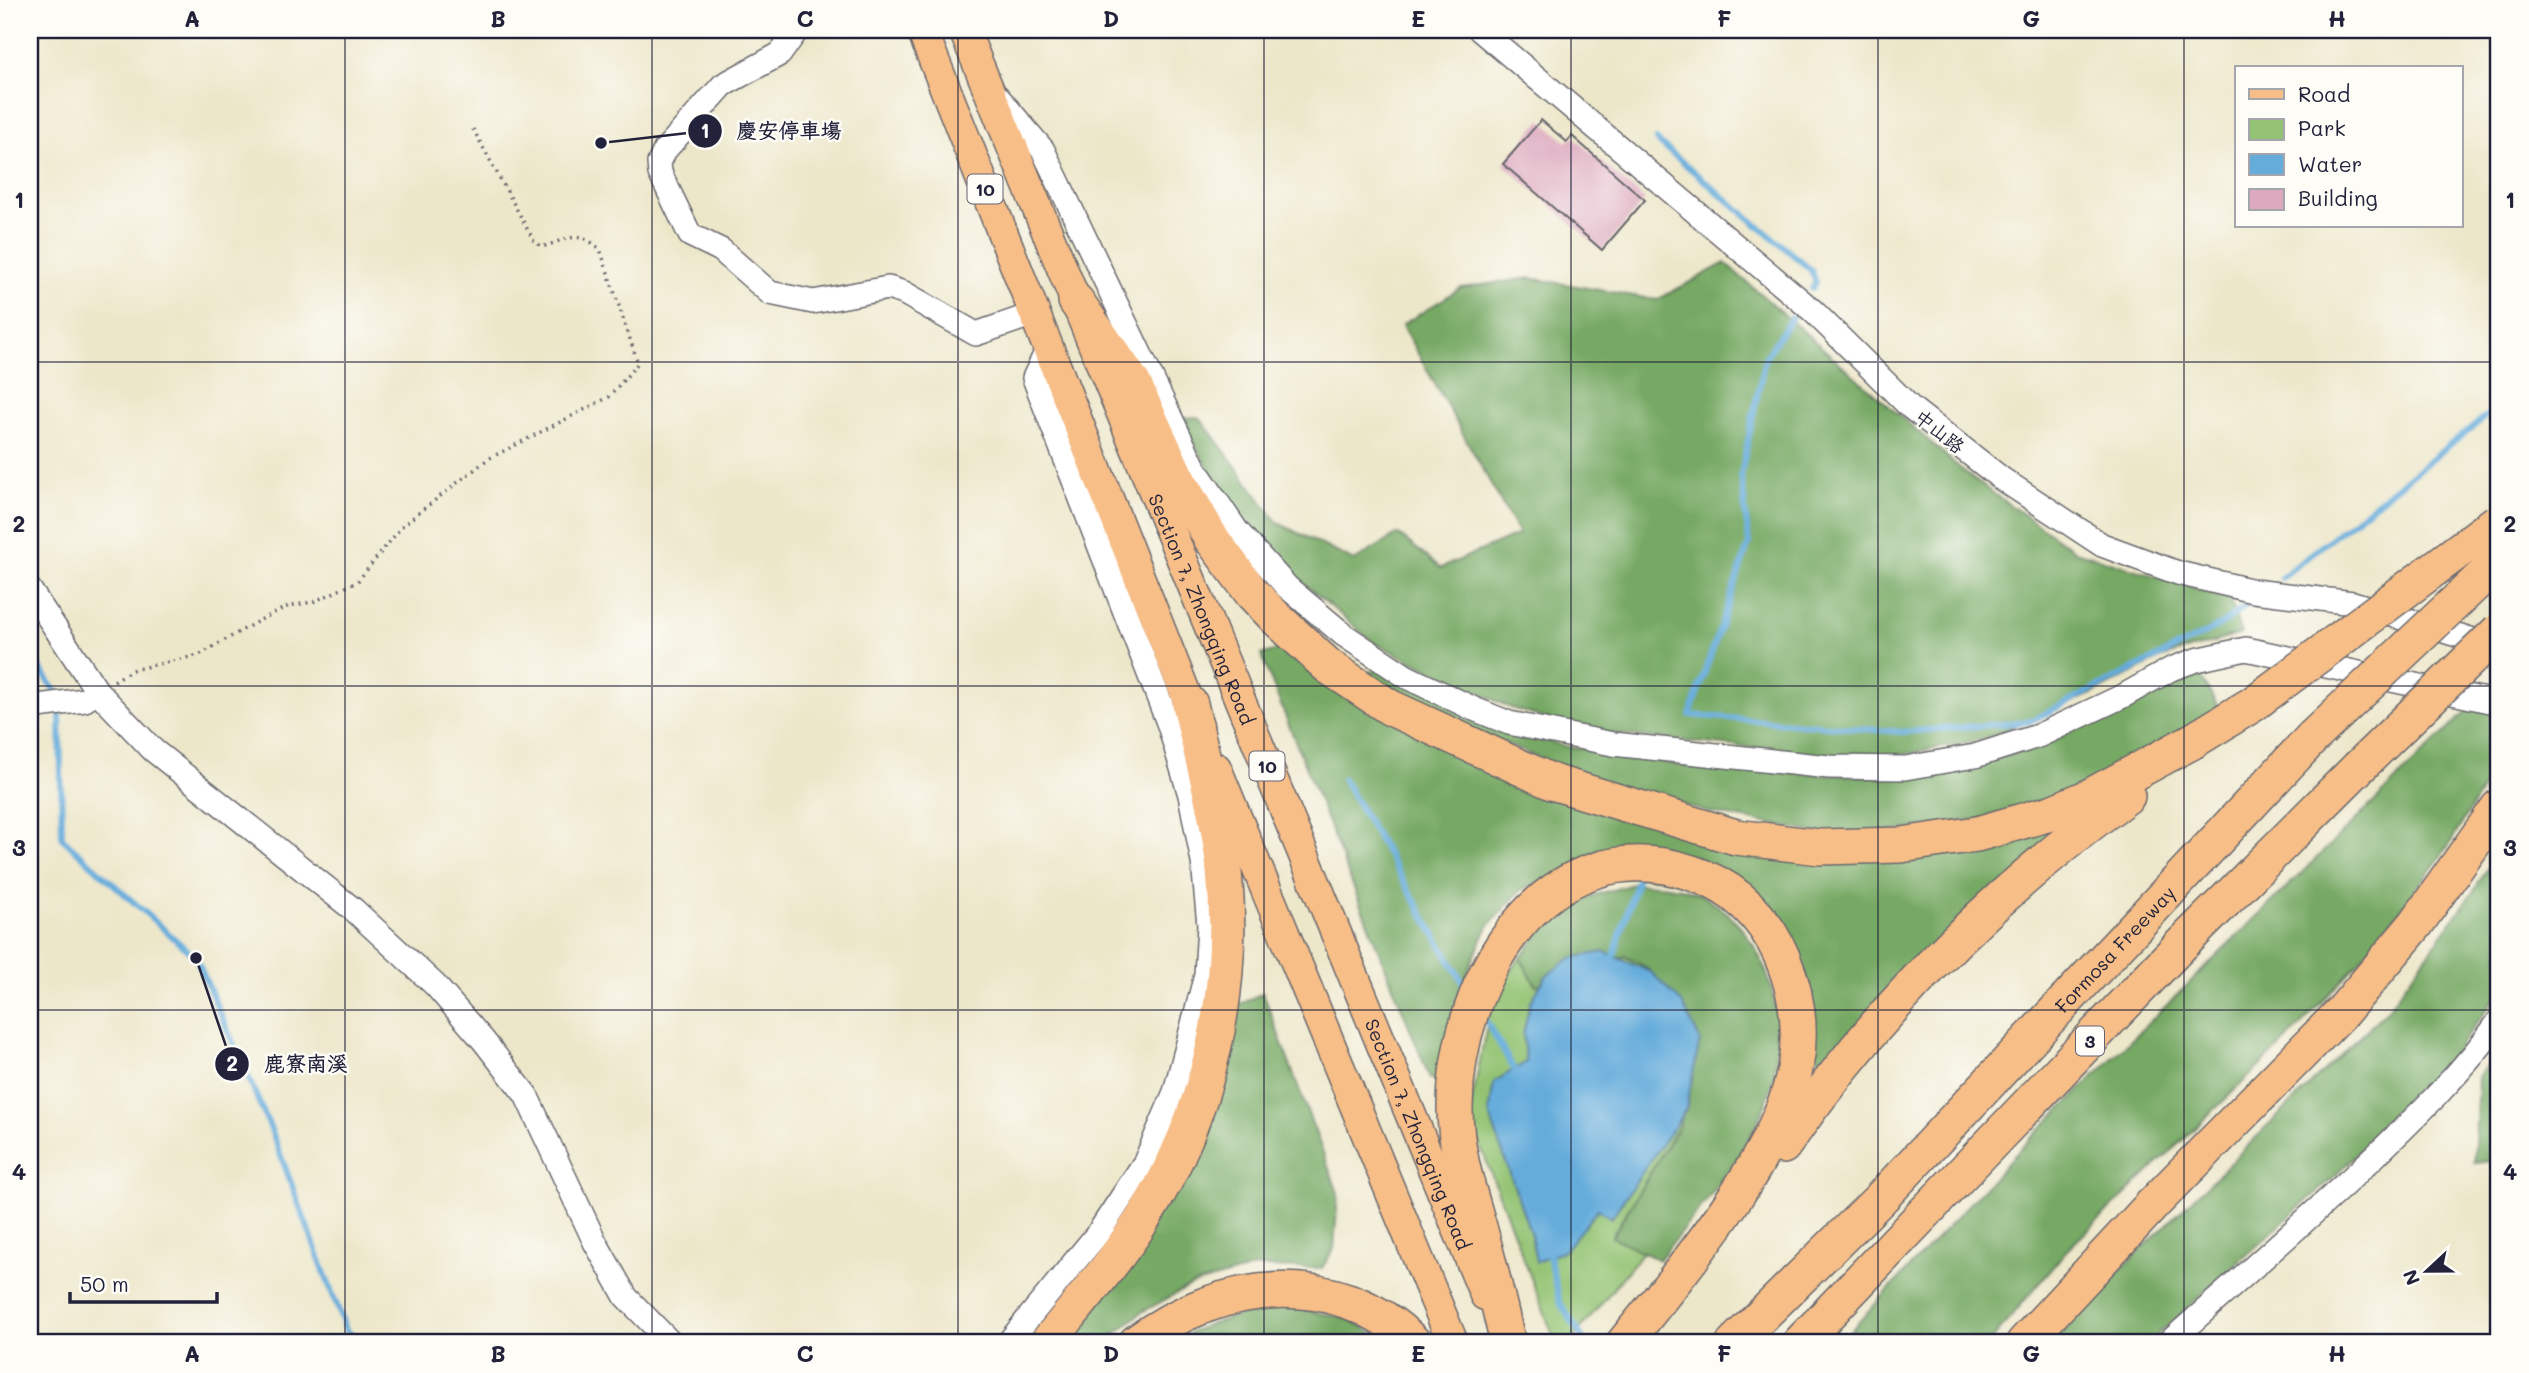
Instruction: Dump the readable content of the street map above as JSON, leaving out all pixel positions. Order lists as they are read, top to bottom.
{
  "streets": {
    "highway": ["Formosa Freeway", "3"],
    "main road": ["10", "Section 7, Zhongqing Road"],
    "street": ["中山路"]
  },
  "places": ["慶安停車塲", "鹿寮南溪"],
  "legend": [
    "Road",
    "Park",
    "Water",
    "Building"
  ],
  "scale_bar": "50 m",
  "north": "left",
  "grid": {
    "columns": [
      "A",
      "B",
      "C",
      "D",
      "E",
      "F",
      "G",
      "H"
    ],
    "rows": [
      "1",
      "2",
      "3",
      "4"
    ]
  }
}
